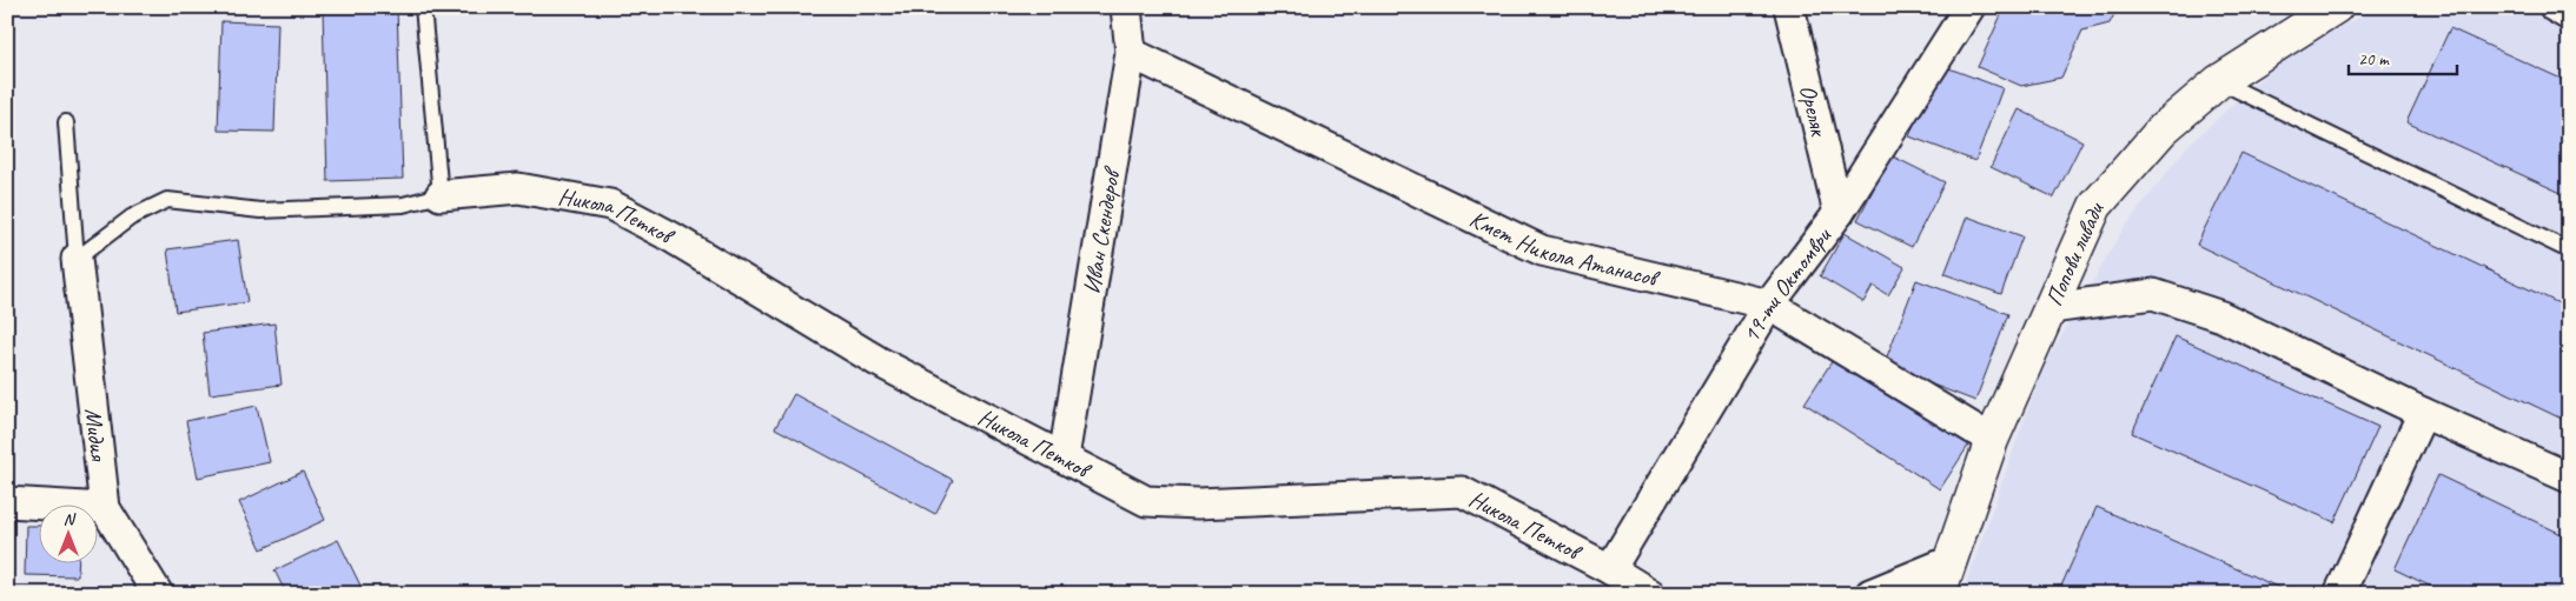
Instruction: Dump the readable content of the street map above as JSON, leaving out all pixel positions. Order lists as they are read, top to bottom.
{
  "streets": {
    "street": [
      "Ореляк",
      "Никола Петков",
      "Иван Скендеров",
      "Кмет Никола Атанасов",
      "Попови ливади",
      "19-ти Октомври",
      "Мидия"
    ]
  },
  "crossings": [
    ["Ореляк", "19-ти Октомври"],
    ["Никола Петков", "Иван Скендеров"],
    ["Никола Петков", "19-ти Октомври"],
    ["Иван Скендеров", "Кмет Никола Атанасов"],
    ["Кмет Никола Атанасов", "Попови ливади"],
    ["Кмет Никола Атанасов", "19-ти Октомври"]
  ],
  "scale_bar": "20 m",
  "north": "top"
}
